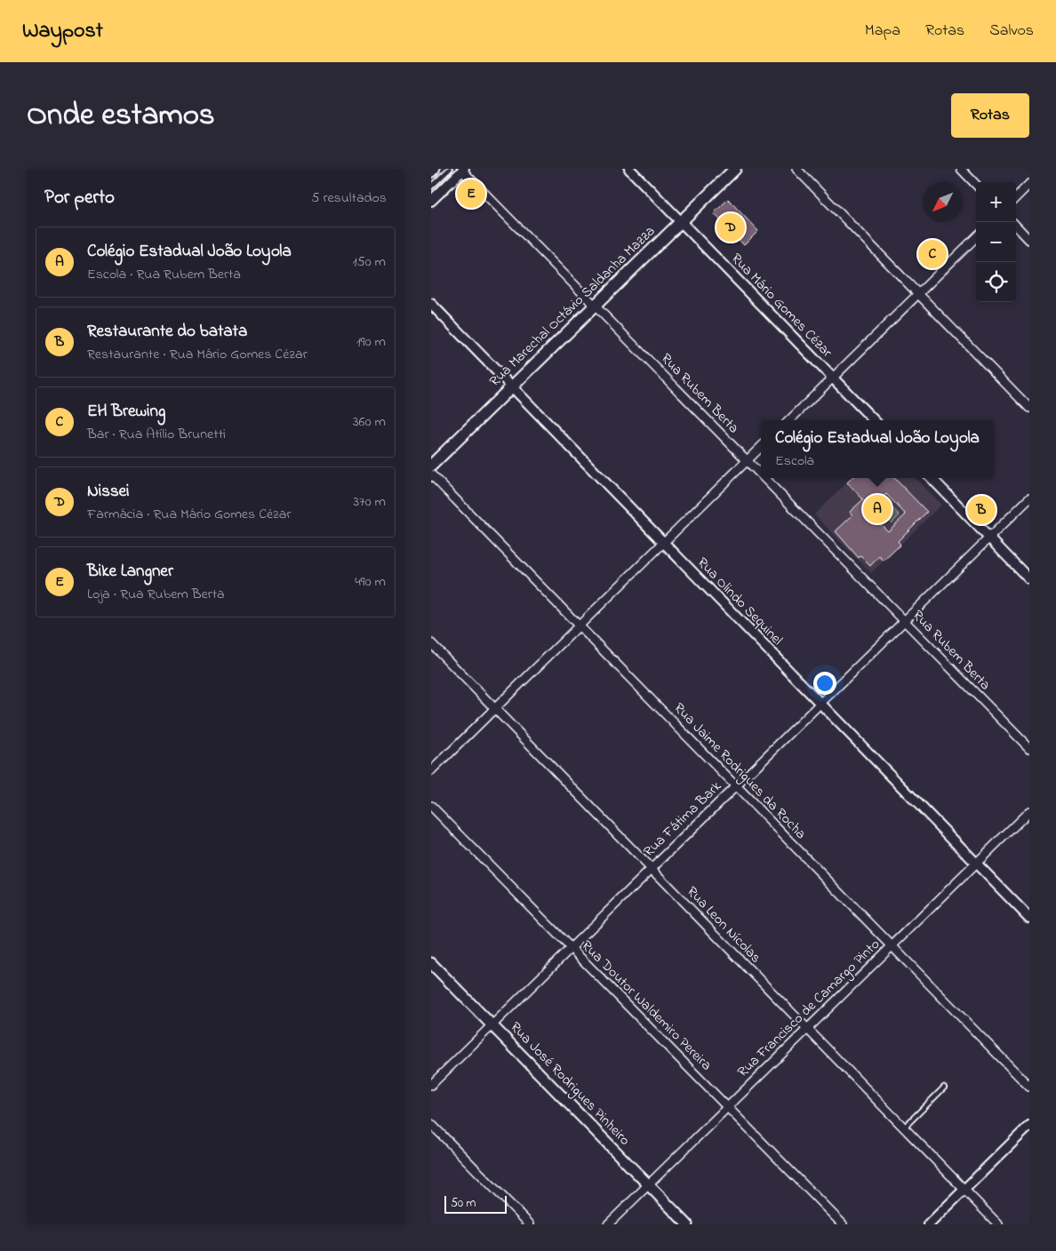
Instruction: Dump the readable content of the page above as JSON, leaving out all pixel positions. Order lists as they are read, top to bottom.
{
  "streets": {
    "main road": ["Rua Marechal Octávio Saldanha Mazza", "Rua José Rodrigues Pinheiro"],
    "street": [
      "Rua Mário Gomes Cézar",
      "Rua Rubem Berta",
      "Rua Olindo Sequinel",
      "Rua Jaime Rodrigues da Rocha",
      "Rua Fátima Bark",
      "Rua Leon Nícolas",
      "Rua Doutor Waldemiro Pereira",
      "Rua Francisco de Camargo Pinto"
    ]
  },
  "crossings": [
    ["Rua Mário Gomes Cézar", "Rua Marechal Octávio Saldanha Mazza"],
    ["Rua Marechal Octávio Saldanha Mazza", "Rua Rubem Berta"],
    ["Rua Marechal Octávio Saldanha Mazza", "Rua Olindo Sequinel"],
    ["Rua Rubem Berta", "Rua Fátima Bark"],
    ["Rua Olindo Sequinel", "Rua Fátima Bark"],
    ["Rua Olindo Sequinel", "Rua Francisco de Camargo Pinto"],
    ["Rua Jaime Rodrigues da Rocha", "Rua Fátima Bark"],
    ["Rua Jaime Rodrigues da Rocha", "Rua Francisco de Camargo Pinto"],
    ["Rua Fátima Bark", "Rua Leon Nícolas"],
    ["Rua Fátima Bark", "Rua Doutor Waldemiro Pereira"],
    ["Rua Fátima Bark", "Rua José Rodrigues Pinheiro"],
    ["Rua Leon Nícolas", "Rua Francisco de Camargo Pinto"],
    ["Rua Doutor Waldemiro Pereira", "Rua Francisco de Camargo Pinto"],
    ["Rua Francisco de Camargo Pinto", "Rua José Rodrigues Pinheiro"]
  ],
  "scale_bar": "50 m",
  "north": "bottom left",
  "page": {
    "header": "Waypost",
    "nav": ["Mapa", "Rotas", "Salvos"],
    "title": "Onde estamos",
    "buttons": "Rotas",
    "heading": ["Por perto", "5 resultados"],
    "pins": [
      "E",
      "D",
      "C",
      "A",
      "B"
    ],
    "map_buttons": ["+", "−"],
    "list": [
      {
        "mark": "A",
        "name": "Colégio Estadual João Loyola",
        "note": "Escola · Rua Rubem Berta",
        "value": "150 m"
      },
      {
        "mark": "B",
        "name": "Restaurante do batata",
        "note": "Restaurante · Rua Mário Gomes Cézar",
        "value": "190 m"
      },
      {
        "mark": "C",
        "name": "EH Brewing",
        "note": "Bar · Rua Atílio Brunetti",
        "value": "360 m"
      },
      {
        "mark": "D",
        "name": "Nissei",
        "note": "Farmácia · Rua Mário Gomes Cézar",
        "value": "370 m"
      },
      {
        "mark": "E",
        "name": "Bike Langner",
        "note": "Loja · Rua Rubem Berta",
        "value": "490 m"
      }
    ],
    "popup": ["Colégio Estadual João Loyola", "Escola"],
    "scale": "50 m"
  }
}
